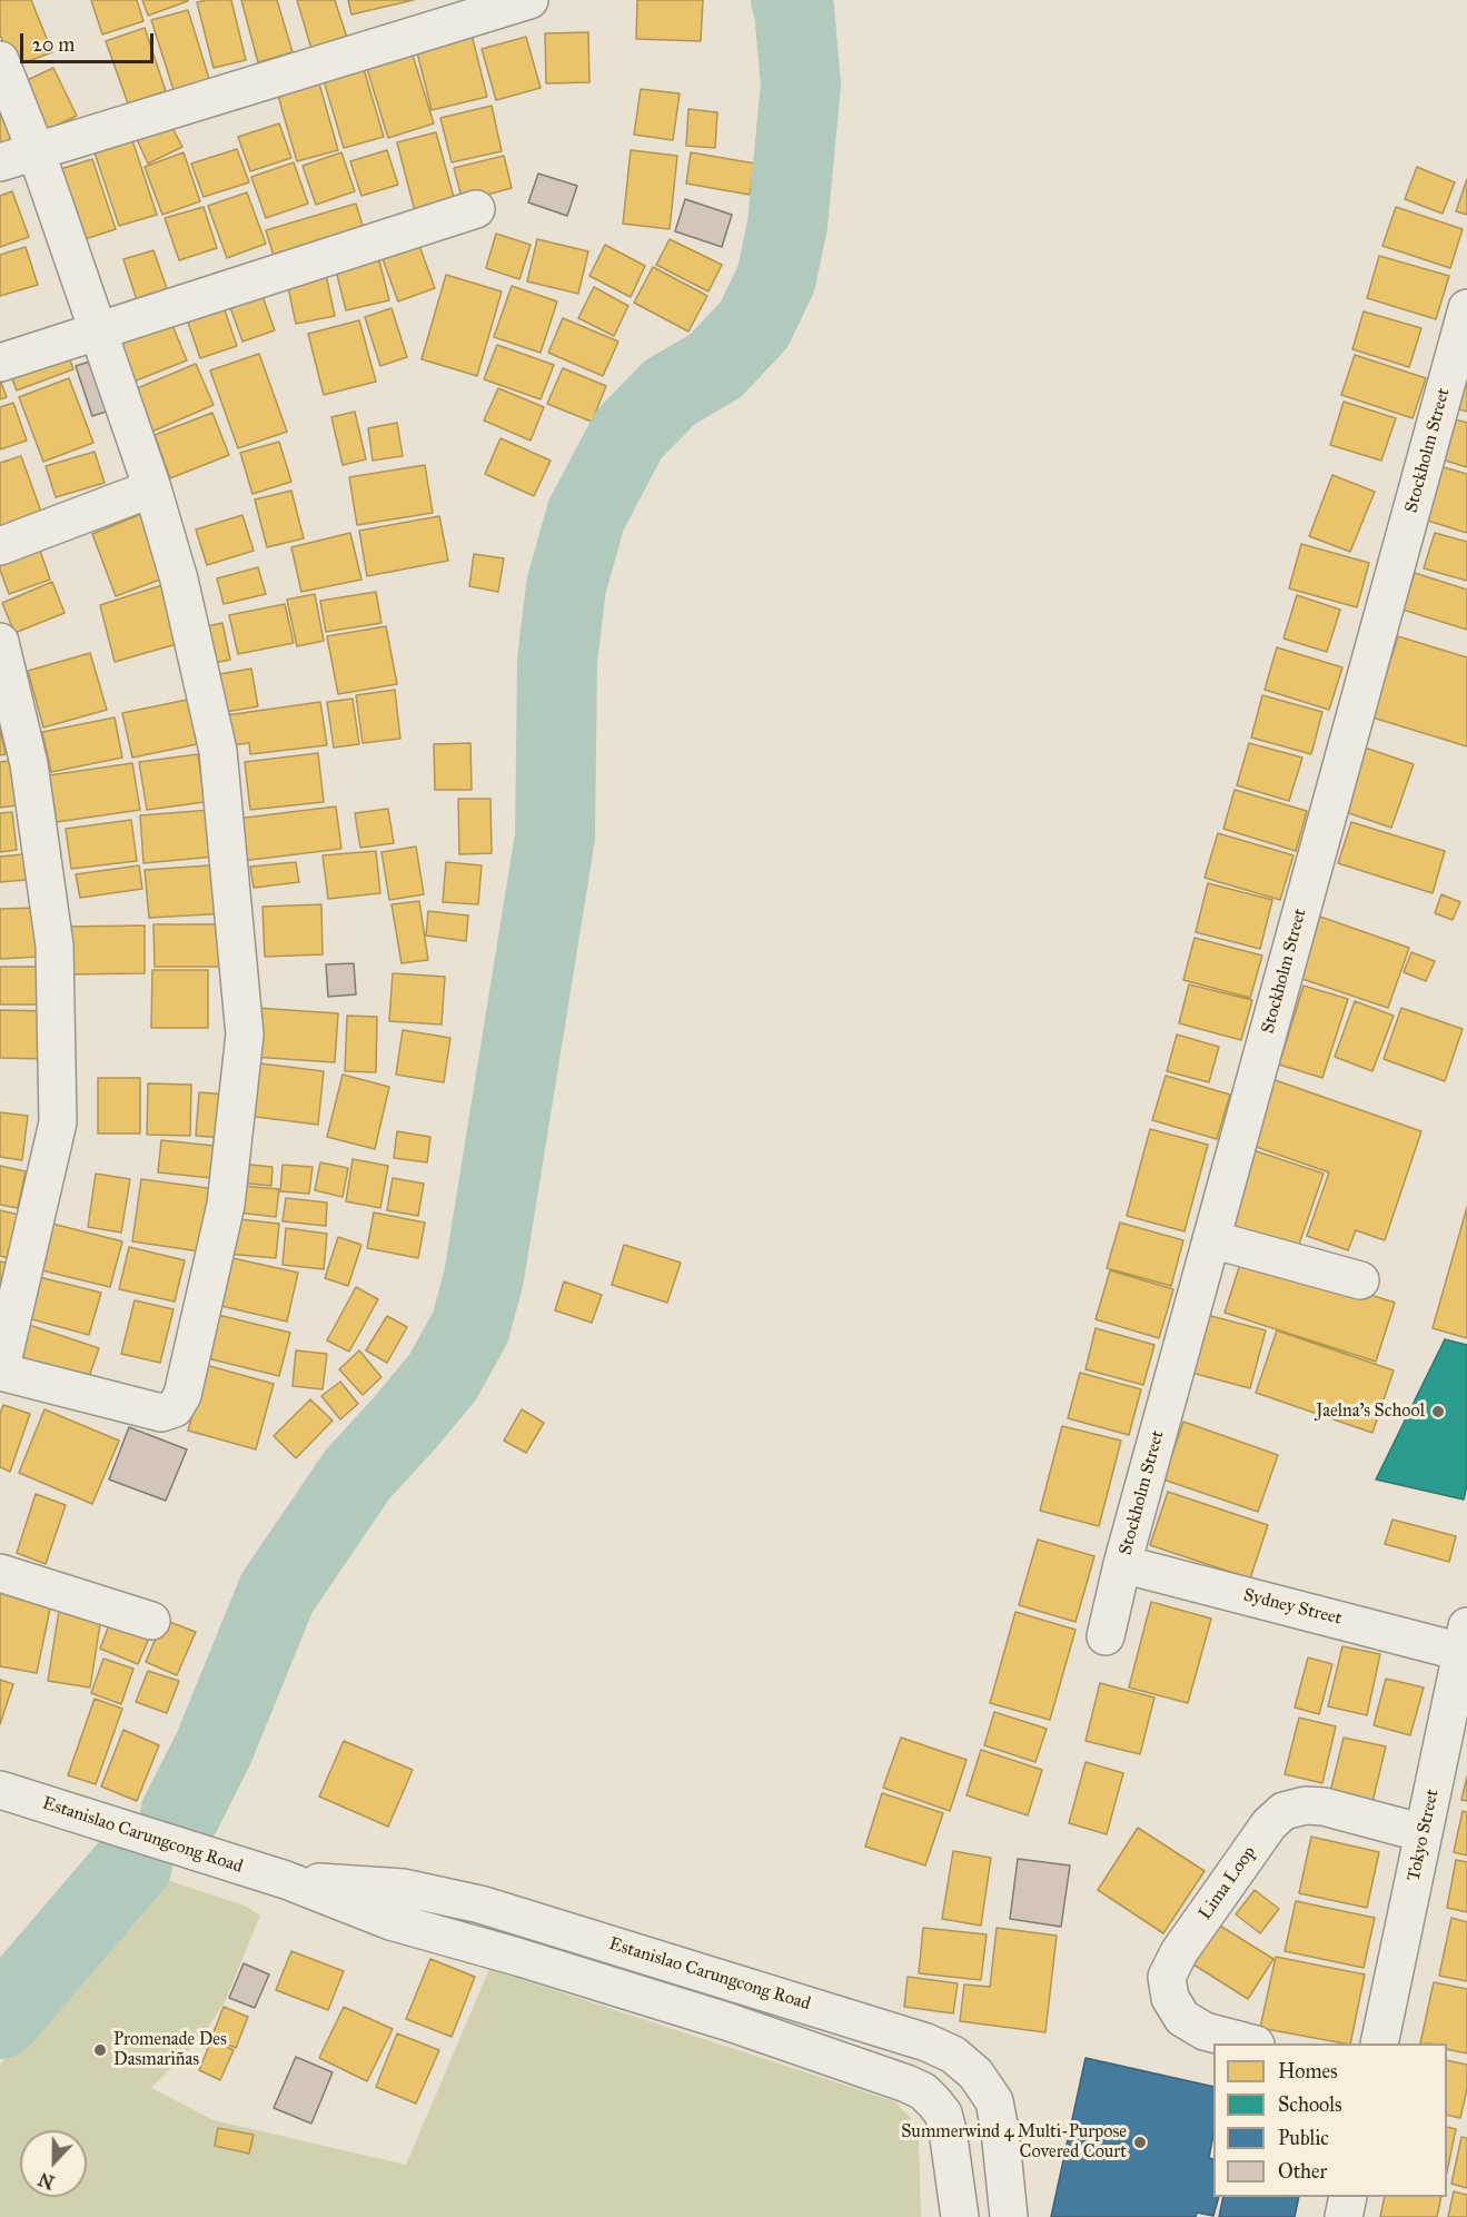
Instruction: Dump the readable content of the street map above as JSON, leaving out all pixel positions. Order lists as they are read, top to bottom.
{
  "streets": {
    "street": [
      "Stockholm Street",
      "Sydney Street",
      "Estanislao Carungcong Road",
      "Tokyo Street",
      "Lima Loop"
    ]
  },
  "crossings": [
    ["Stockholm Street", "Sydney Street"],
    ["Sydney Street", "Tokyo Street"],
    ["Tokyo Street", "Lima Loop"]
  ],
  "places": ["Jaelna's School", "Promenade Des Dasmariñas", "Summerwind 4 Multi-Purpose Covered Court"],
  "legend": [
    "Homes",
    "Schools",
    "Public",
    "Other"
  ],
  "scale_bar": "20 m",
  "north": "bottom"
}
